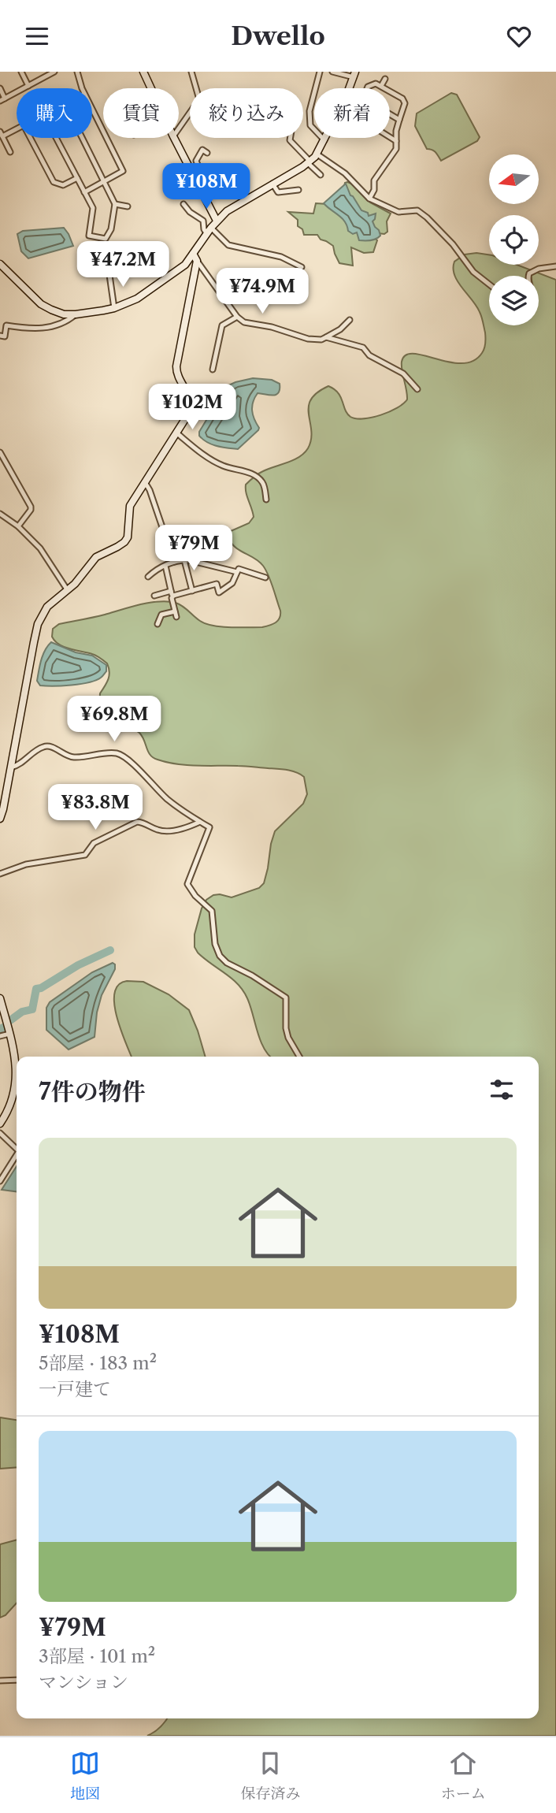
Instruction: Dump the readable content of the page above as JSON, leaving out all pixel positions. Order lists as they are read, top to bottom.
{
  "north": "left",
  "page": {
    "header": "Dwello",
    "chip": [
      "購入",
      "賃貸",
      "絞り込み",
      "新着"
    ],
    "price": [
      "¥108M",
      "¥47.2M",
      "¥74.9M",
      "¥102M",
      "¥79M",
      "¥69.8M",
      "¥83.8M"
    ],
    "heading": "7件の物件",
    "list": [
      {
        "name": "¥108M",
        "note": "5部屋 · 183 m² · 一戸建て"
      },
      {
        "name": "¥79M",
        "note": "3部屋 · 101 m² · マンション"
      }
    ],
    "tabs": ["地図", "保存済み", "ホーム"]
  }
}
